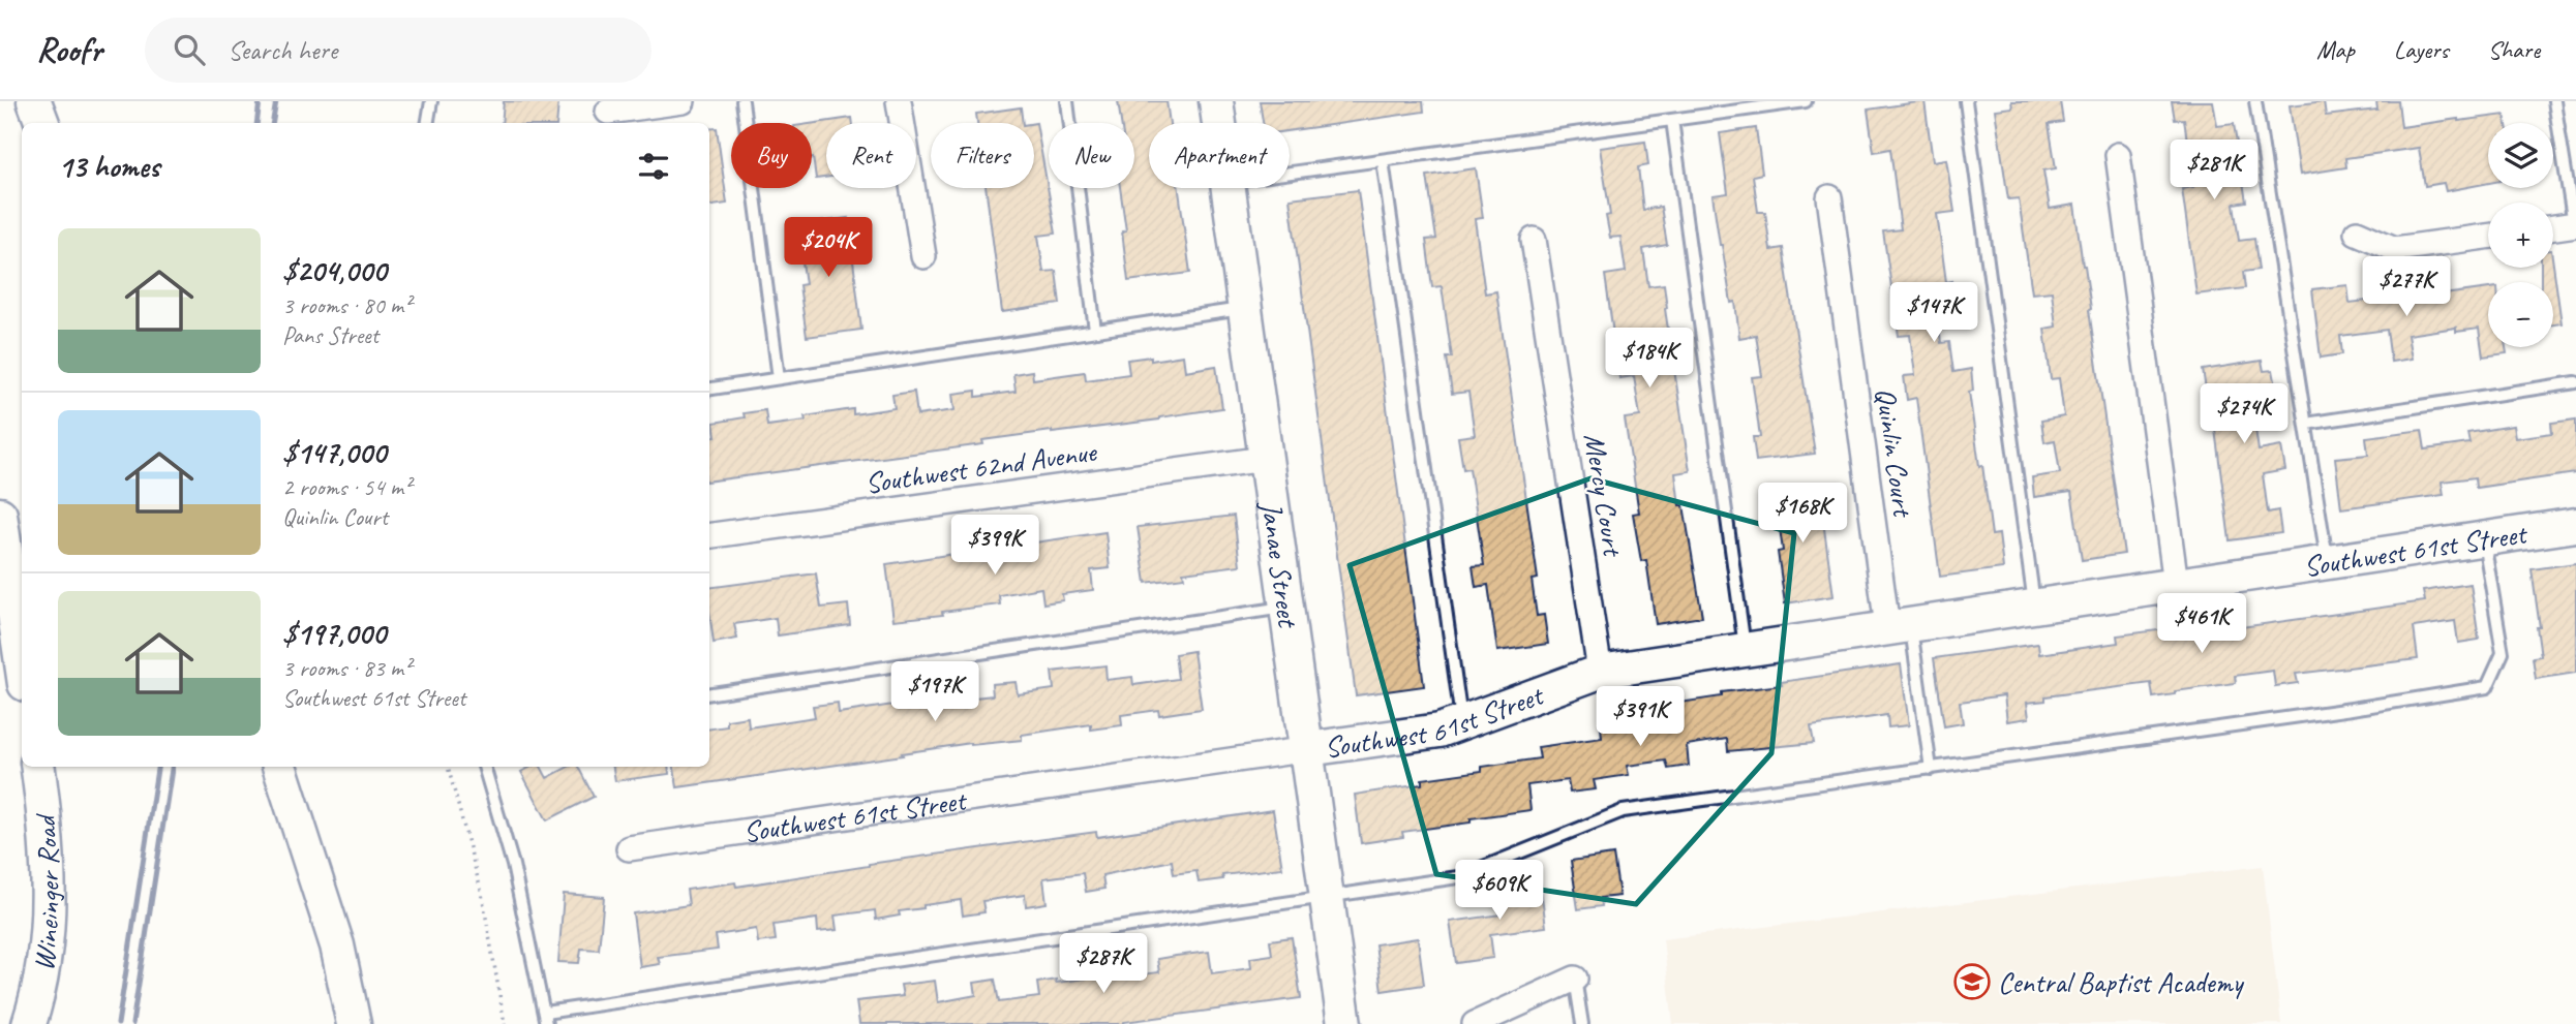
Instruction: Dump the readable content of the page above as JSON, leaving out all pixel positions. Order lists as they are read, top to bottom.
{
  "streets": {
    "street": [
      "Quinlin Court",
      "Southwest 62nd Avenue",
      "Mercy Court",
      "Southwest 61st Street",
      "Janae Street",
      "Wineinger Road"
    ]
  },
  "crossings": [
    ["Quinlin Court", "Southwest 61st Street"],
    ["Southwest 62nd Avenue", "Janae Street"],
    ["Mercy Court", "Southwest 61st Street"],
    ["Southwest 61st Street", "Janae Street"]
  ],
  "places": {
    "school or university": ["Central Baptist Academy"]
  },
  "page": {
    "header": "Roofr",
    "search": "Search here",
    "nav": ["Map", "Layers", "Share"],
    "map_buttons": ["+", "−"],
    "chip": [
      "Buy",
      "Rent",
      "Filters",
      "New",
      "Apartment"
    ],
    "heading": "13 homes",
    "price": [
      "$281K",
      "$204K",
      "$277K",
      "$147K",
      "$184K",
      "$274K",
      "$168K",
      "$399K",
      "$461K",
      "$197K",
      "$391K",
      "$609K",
      "$287K"
    ],
    "list": [
      {
        "name": "$204,000",
        "note": "3 rooms · 80 m² · Pans Street"
      },
      {
        "name": "$147,000",
        "note": "2 rooms · 54 m² · Quinlin Court"
      },
      {
        "name": "$197,000",
        "note": "3 rooms · 83 m² · Southwest 61st Street"
      }
    ]
  }
}
